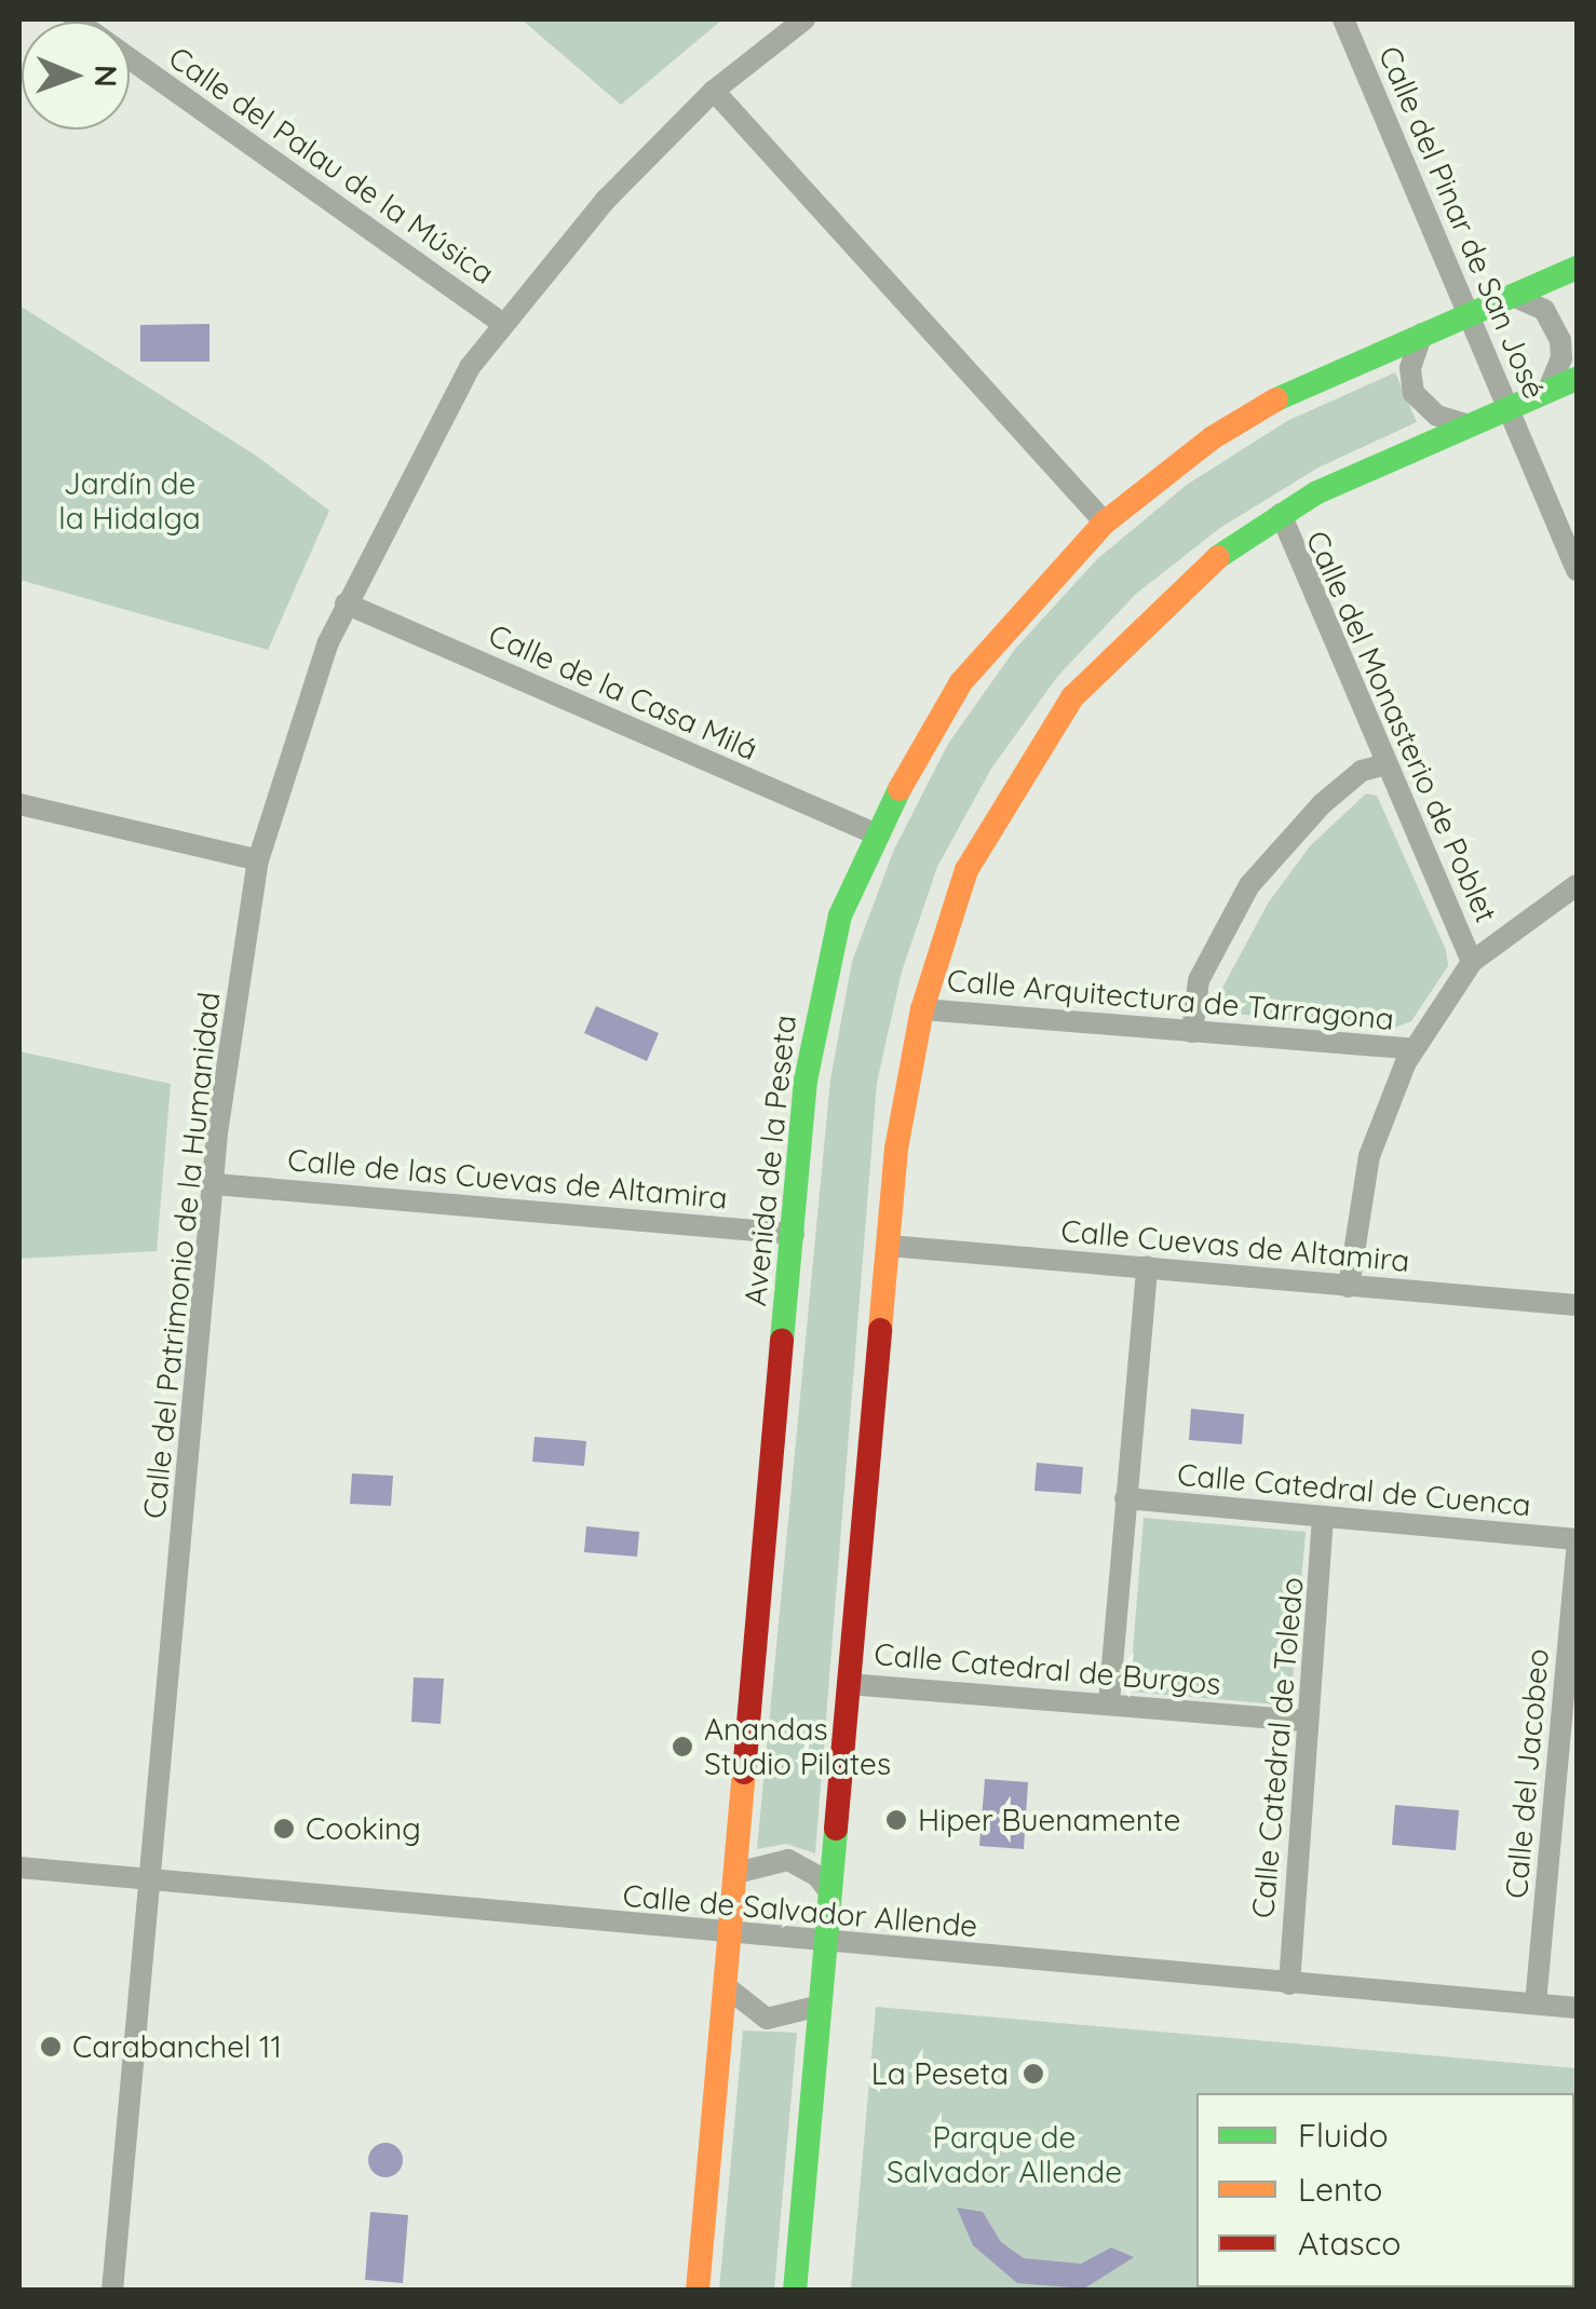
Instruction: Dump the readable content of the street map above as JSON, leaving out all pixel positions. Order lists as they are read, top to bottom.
{
  "streets": {
    "street": [
      "Calle del Palau de la Música",
      "Calle del Pinar de San José",
      "Calle de la Casa Milá",
      "Calle del Monasterio de Poblet",
      "Calle Arquitectura de Tarragona",
      "Avenida de la Peseta",
      "Calle de las Cuevas de Altamira",
      "Calle Cuevas de Altamira",
      "Calle del Patrimonio de la Humanidad",
      "Calle Catedral de Cuenca",
      "Calle Catedral de Burgos",
      "Calle Catedral de Toledo",
      "Calle del Jacobeo",
      "Calle de Salvador Allende"
    ]
  },
  "crossings": [
    ["Calle del Palau de la Música", "Calle del Patrimonio de la Humanidad"],
    ["Calle del Pinar de San José", "Avenida de la Peseta"],
    ["Calle de la Casa Milá", "Avenida de la Peseta"],
    ["Calle de la Casa Milá", "Calle del Patrimonio de la Humanidad"],
    ["Avenida de la Peseta", "Calle de las Cuevas de Altamira"],
    ["Avenida de la Peseta", "Calle de Salvador Allende"],
    ["Calle de las Cuevas de Altamira", "Calle del Patrimonio de la Humanidad"],
    ["Calle del Patrimonio de la Humanidad", "Calle de Salvador Allende"],
    ["Calle Catedral de Cuenca", "Calle Catedral de Toledo"],
    ["Calle Catedral de Burgos", "Calle Catedral de Toledo"],
    ["Calle Catedral de Toledo", "Calle de Salvador Allende"],
    ["Calle del Jacobeo", "Calle de Salvador Allende"]
  ],
  "parks": ["Jardín de la Hidalga", "Parque de Salvador Allende"],
  "places": [
    "Anandas Studio Pilates",
    "Hiper Buenamente",
    "Cooking",
    "Carabanchel 11",
    "La Peseta"
  ],
  "legend": ["Fluido", "Lento", "Atasco"],
  "north": "right"
}
